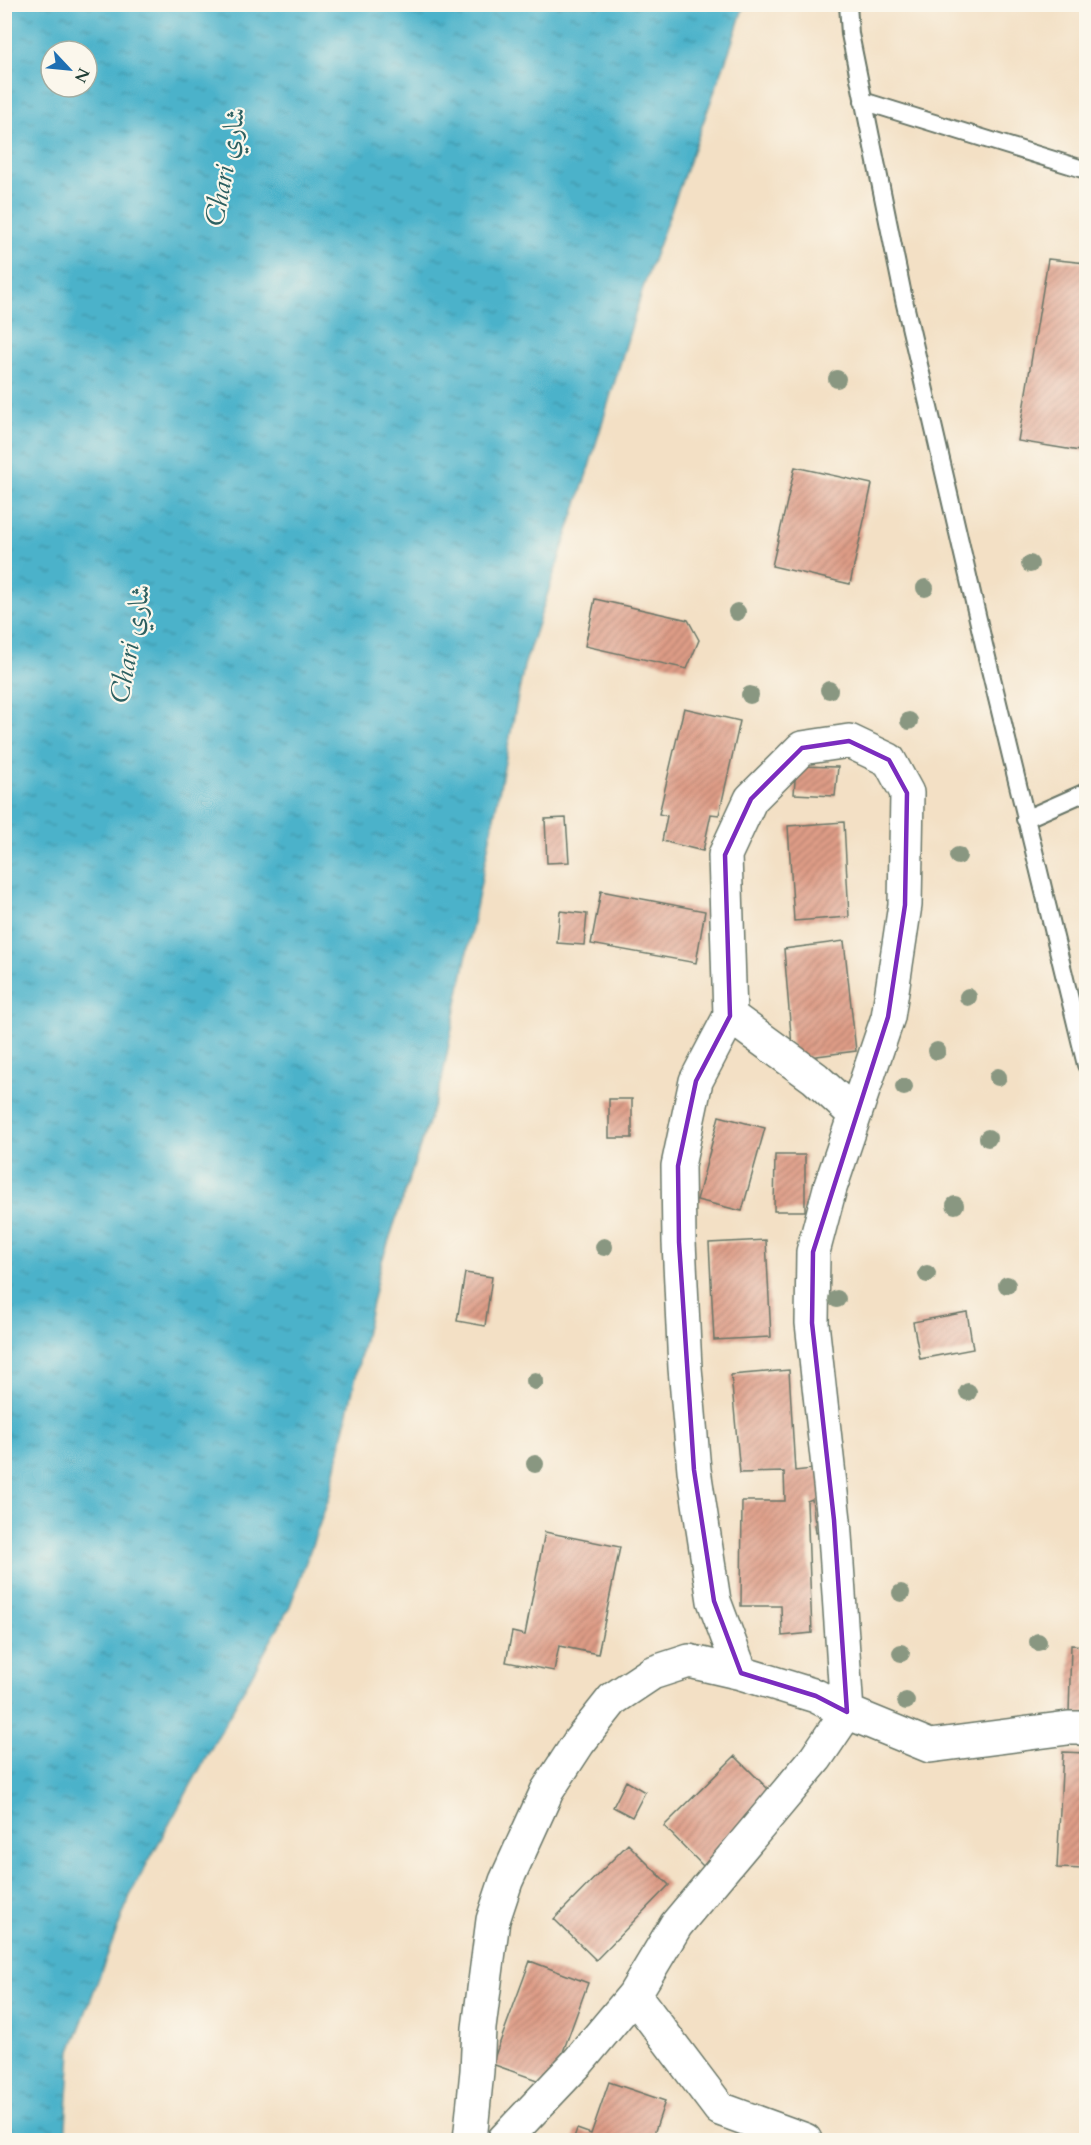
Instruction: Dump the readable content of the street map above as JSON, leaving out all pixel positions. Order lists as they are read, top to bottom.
{
  "water": ["Chari شاري"],
  "north": "bottom right"
}
